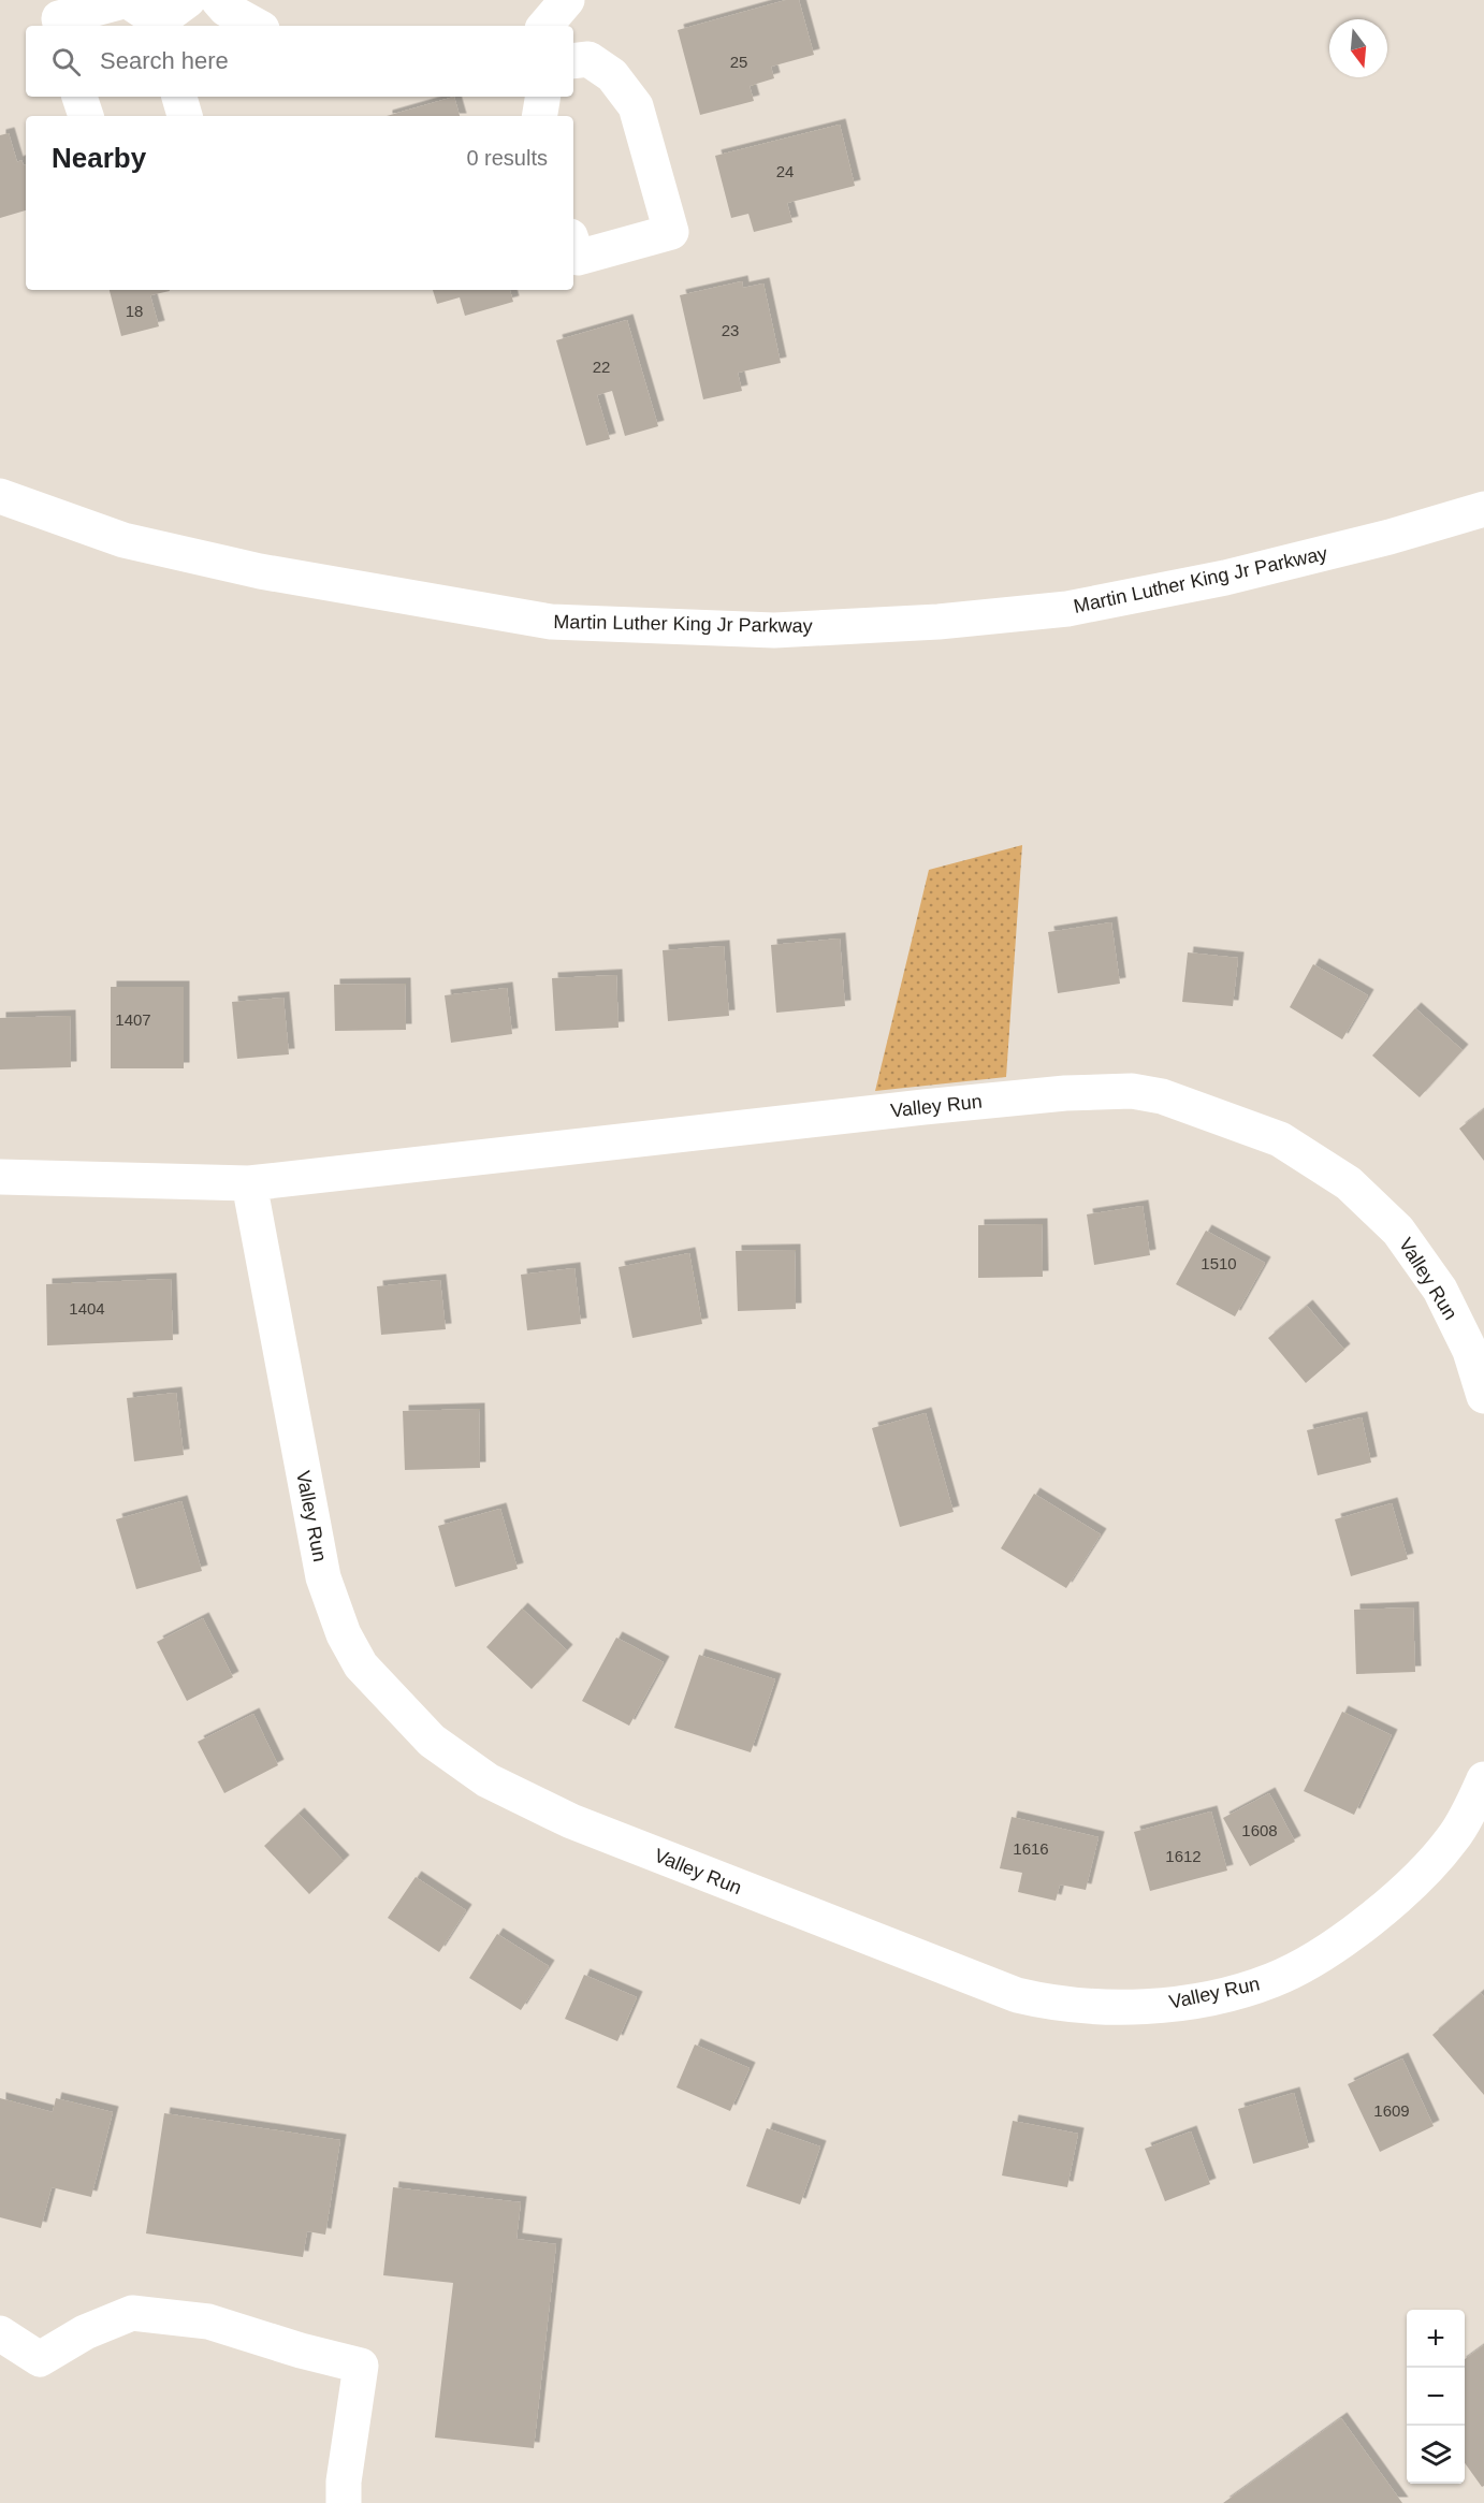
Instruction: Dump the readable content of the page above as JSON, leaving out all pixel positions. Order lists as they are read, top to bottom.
{
  "streets": {
    "street": ["Martin Luther King Jr Parkway", "Valley Run"]
  },
  "house_numbers": [
    "25",
    "24",
    "18",
    "23",
    "22",
    "1407",
    "1510",
    "1404",
    "1608",
    "1616",
    "1612",
    "1609"
  ],
  "north": "bottom",
  "page": {
    "search": "Search here",
    "heading": ["Nearby", "0 results"],
    "map_buttons": ["+", "−"]
  }
}
